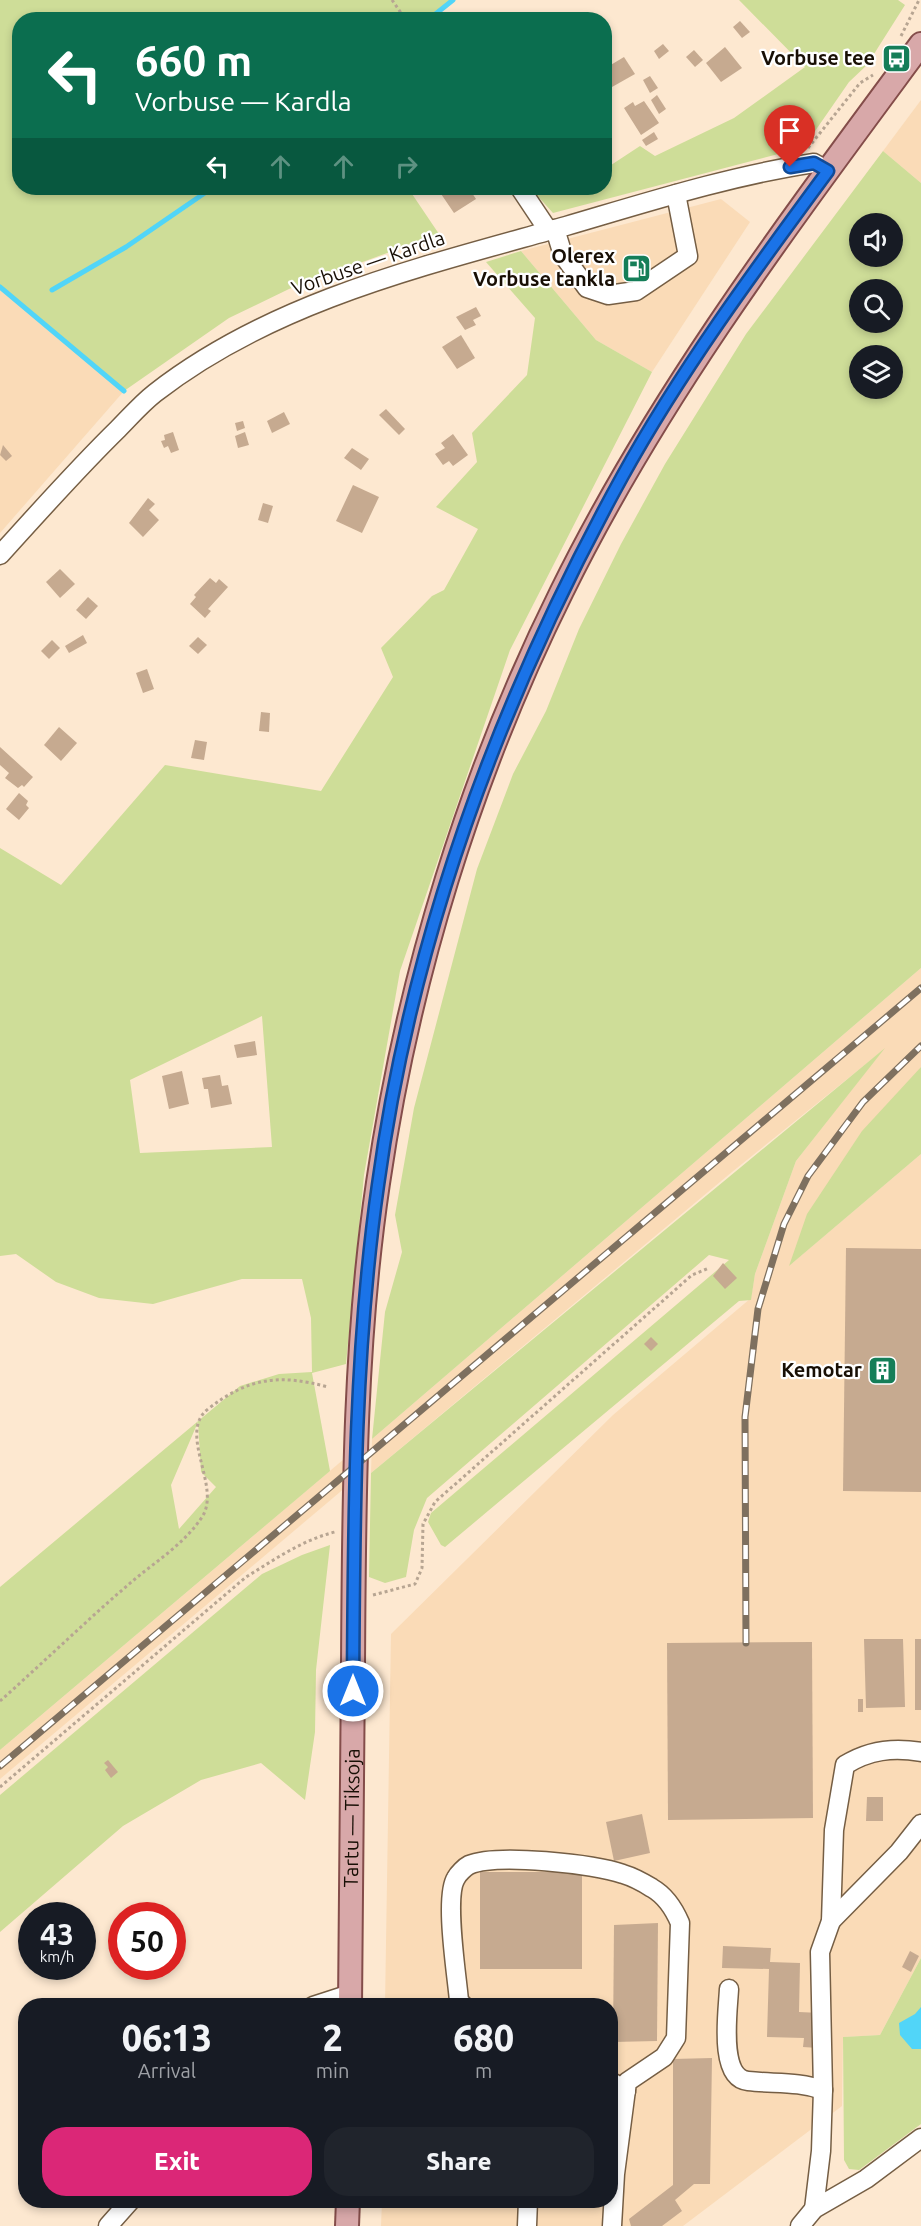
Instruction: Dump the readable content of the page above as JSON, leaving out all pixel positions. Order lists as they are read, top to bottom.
{
  "streets": {
    "main road": ["Tartu — Tiksoja"],
    "street": ["Vorbuse — Kardla"]
  },
  "crossings": [
    ["Vorbuse — Kardla", "Tartu — Tiksoja"]
  ],
  "places": {
    "bus stop": ["Vorbuse tee"],
    "fuel station": ["Olerex Vorbuse tankla"],
    "building": ["Kemotar"]
  },
  "page": {
    "turn": ["660 m", "Vorbuse — Kardla"],
    "speed": "43 km/h",
    "limit": "50",
    "eta": [
      "06:13",
      "Arrival",
      "2",
      "min",
      "680",
      "m"
    ],
    "buttons": ["Exit", "Share"]
  }
}
